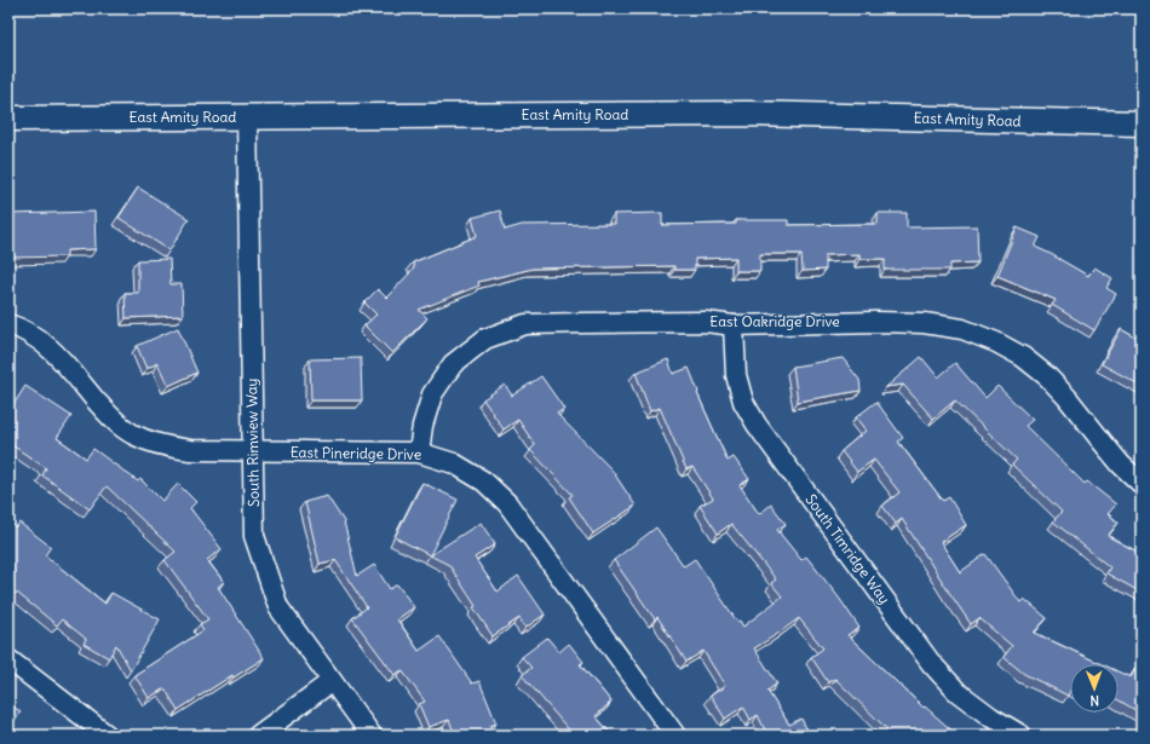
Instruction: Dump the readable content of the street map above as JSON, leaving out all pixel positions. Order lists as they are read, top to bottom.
{
  "streets": {
    "street": [
      "East Amity Road",
      "East Oakridge Drive",
      "South Rimview Way",
      "East Pineridge Drive",
      "South Timridge Way"
    ]
  },
  "crossings": [
    ["East Amity Road", "South Rimview Way"],
    ["East Oakridge Drive", "East Pineridge Drive"],
    ["East Oakridge Drive", "South Timridge Way"],
    ["South Rimview Way", "East Pineridge Drive"]
  ],
  "north": "bottom"
}
